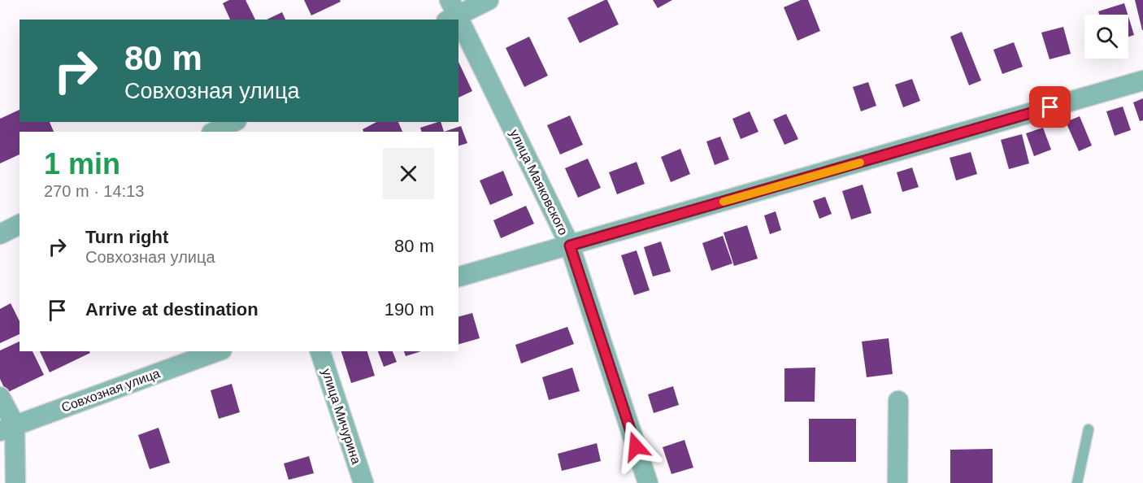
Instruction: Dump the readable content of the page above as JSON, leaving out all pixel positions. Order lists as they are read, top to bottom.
{
  "streets": {
    "street": ["улица Маяковского", "Совхозная улица", "улица Мичурина"]
  },
  "page": {
    "turn": ["80 m", "Совхозная улица"],
    "heading": ["1 min", "270 m · 14:13"],
    "list": [
      {
        "name": "Turn right",
        "note": "Совхозная улица",
        "value": "80 m"
      },
      {
        "name": "Arrive at destination",
        "value": "190 m"
      }
    ]
  }
}
